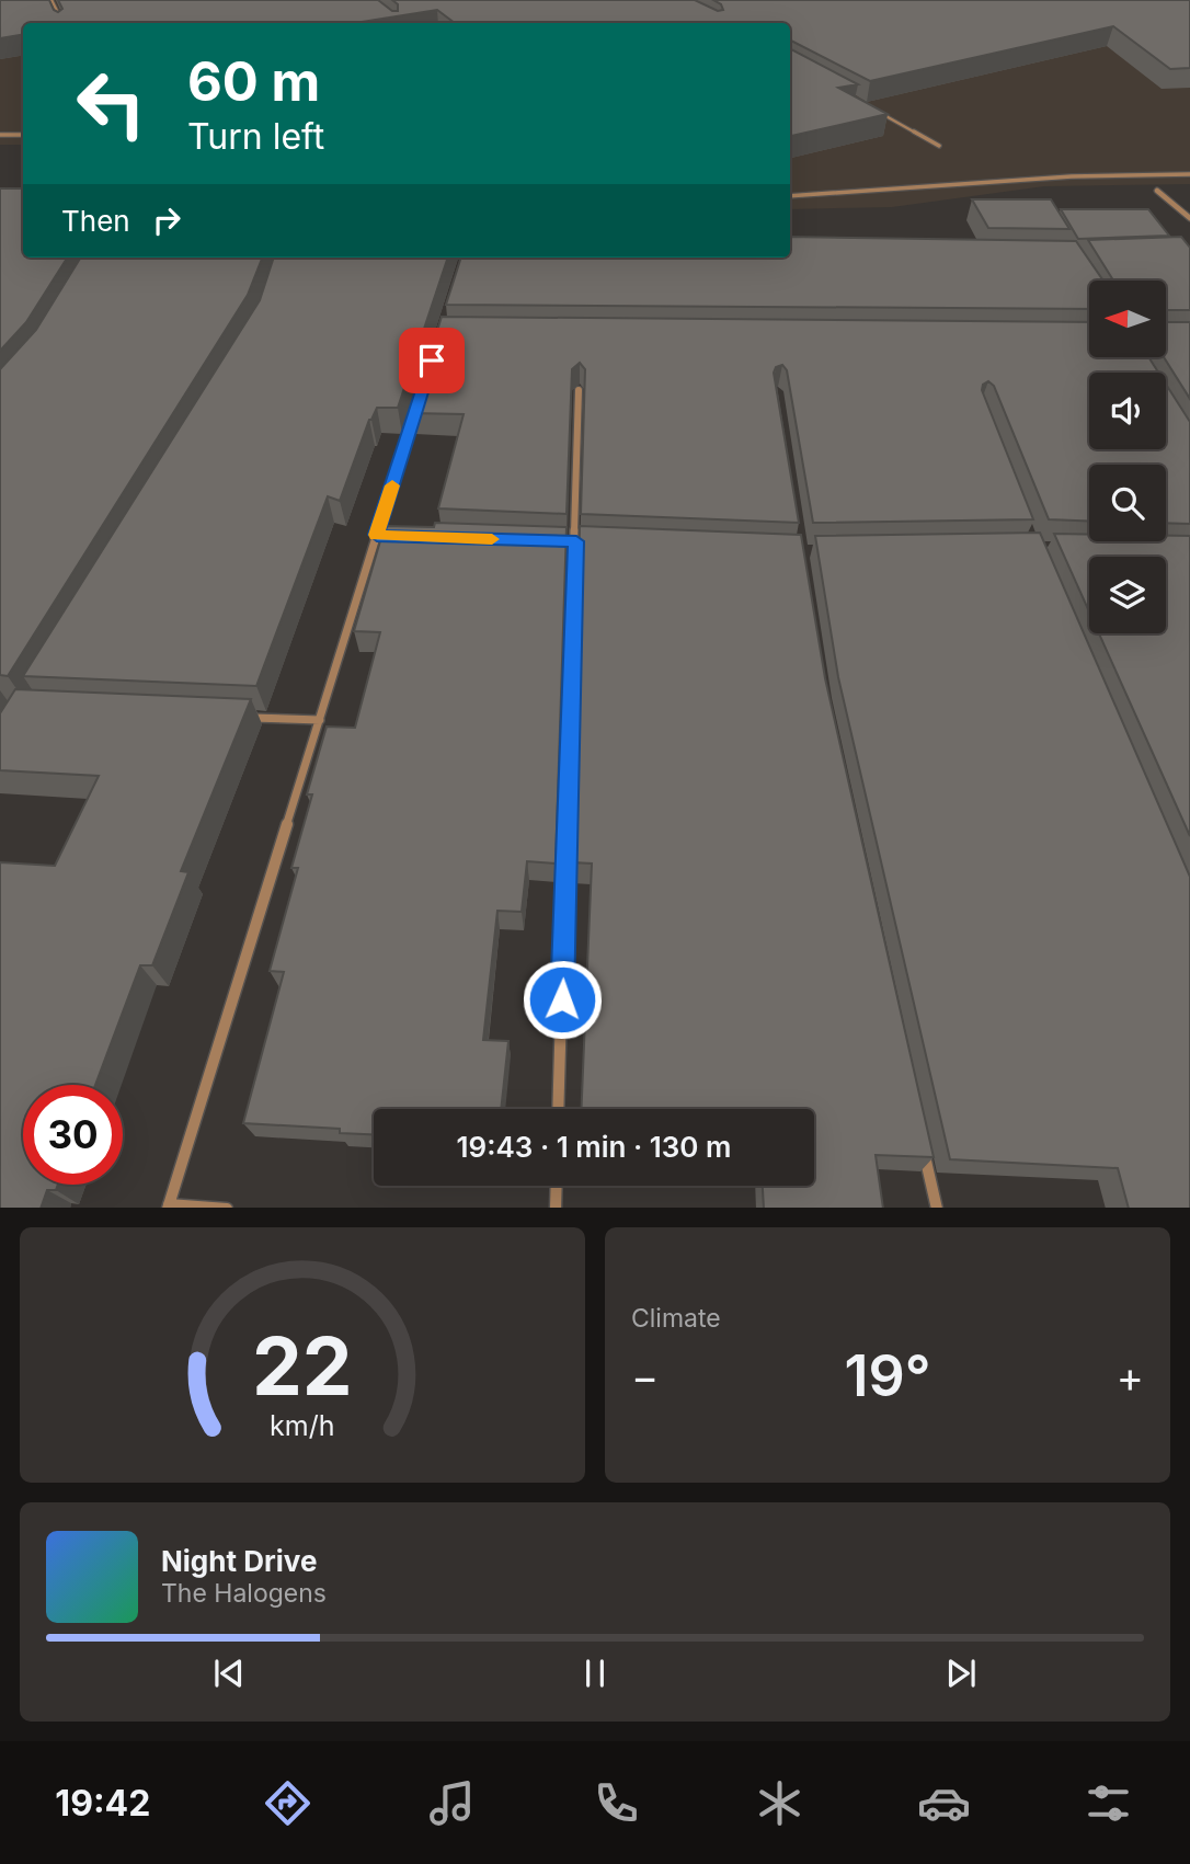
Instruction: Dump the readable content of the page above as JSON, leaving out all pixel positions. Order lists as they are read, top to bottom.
{
  "north": "left",
  "page": {
    "turn": ["60 m", "Turn left"],
    "then": "Then",
    "limit": "30",
    "trip": "19:43 · 1 min · 130 m",
    "tile": "Climate",
    "heat": ["−", "19°", "+"],
    "song": ["Night Drive", "The Halogens"],
    "tabs": "19:42",
    "gauge": ["22", "km/h"]
  }
}
